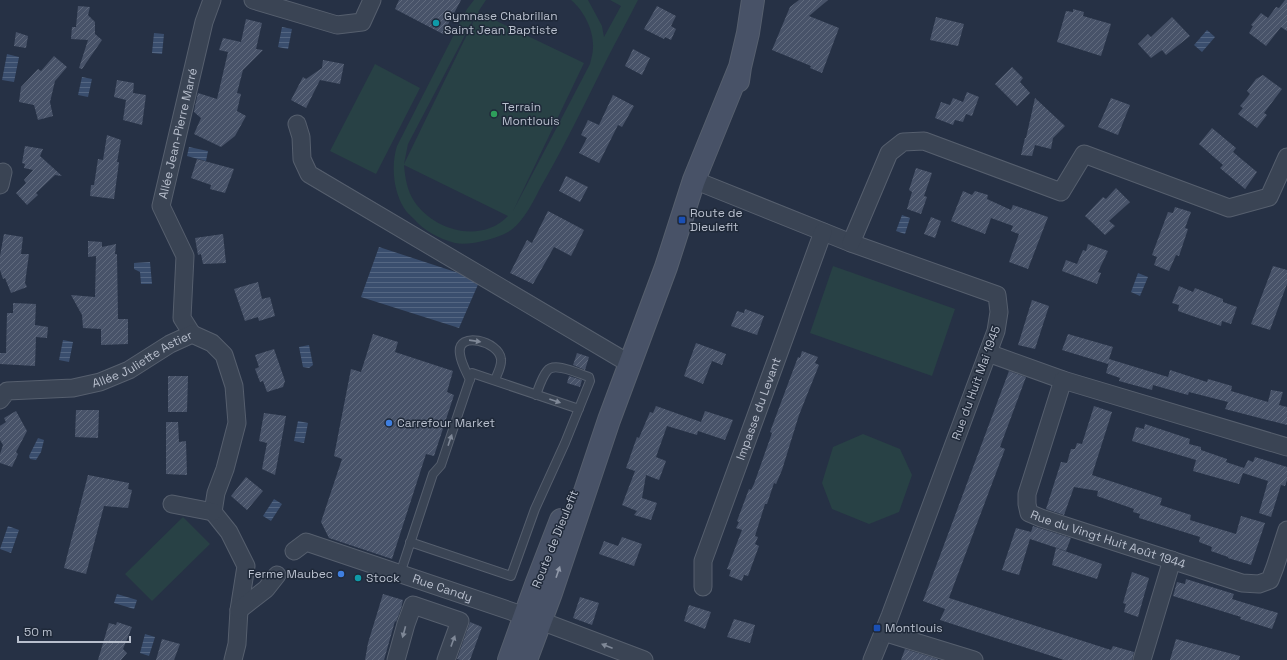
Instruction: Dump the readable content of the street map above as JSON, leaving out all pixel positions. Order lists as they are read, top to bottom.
{
  "streets": {
    "main road": ["Route de Dieulefit"],
    "street": [
      "Allée Jean-Pierre Marré",
      "Allée Juliette Astier",
      "Rue du Huit Mai 1945",
      "Impasse du Levant",
      "Rue du Vingt Huit Août 1944",
      "Rue Candy"
    ]
  },
  "crossings": [
    ["Allée Jean-Pierre Marré", "Allée Juliette Astier"],
    ["Rue du Huit Mai 1945", "Impasse du Levant"],
    ["Rue du Huit Mai 1945", "Route de Dieulefit"],
    ["Route de Dieulefit", "Rue Candy"]
  ],
  "places": {
    "other": [
      "Gymnase Chabrillan Saint Jean Baptiste",
      "Terrain Montlouis",
      "Carrefour Market",
      "Ferme Maubec",
      "Stock"
    ],
    "transit": ["Route de Dieulefit", "Montlouis"]
  },
  "scale_bar": "50 m"
}
